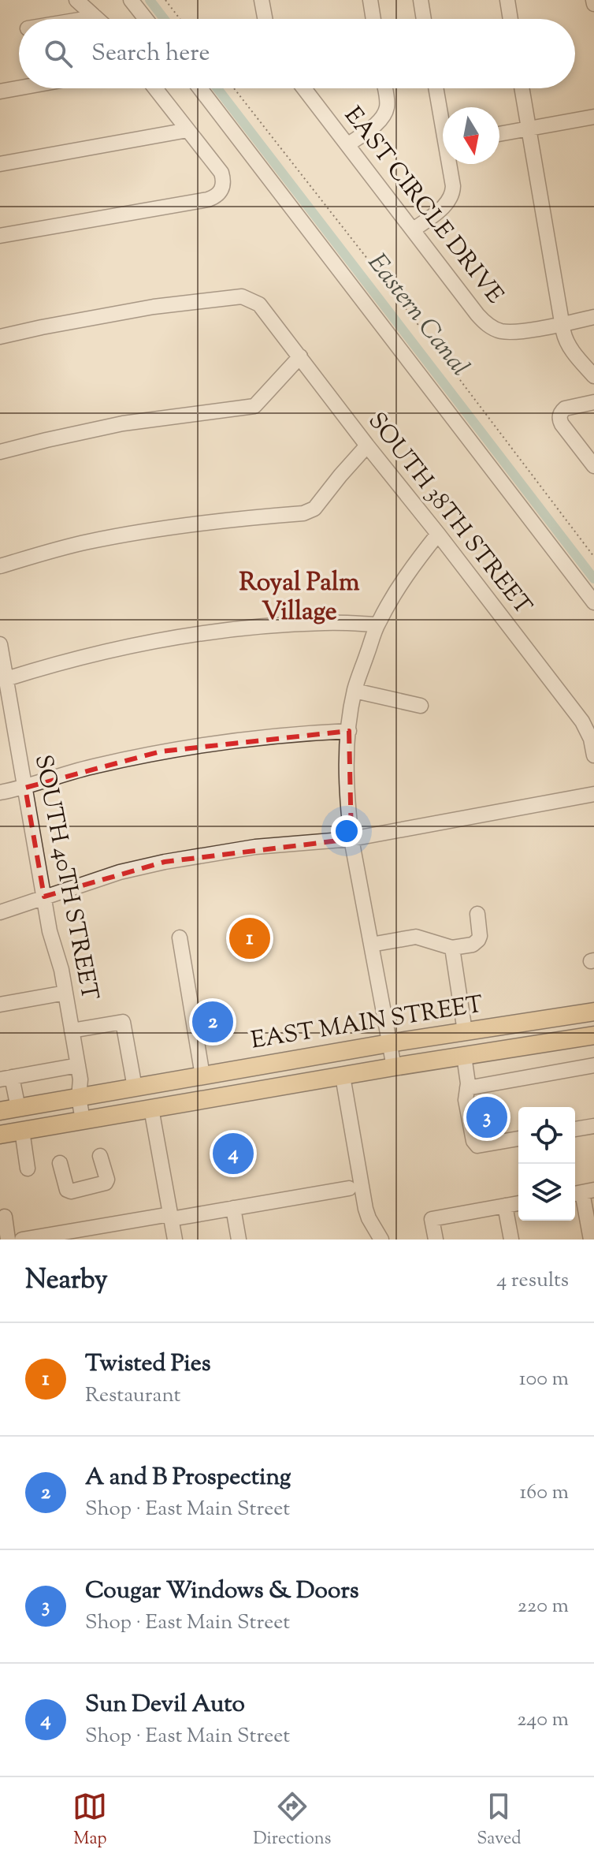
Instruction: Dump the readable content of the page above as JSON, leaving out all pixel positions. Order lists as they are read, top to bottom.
{
  "streets": {
    "main road": ["EAST MAIN STREET"],
    "street": ["EAST CIRCLE DRIVE", "SOUTH 38TH STREET", "SOUTH 40TH STREET"]
  },
  "crossings": [
    ["SOUTH 40TH STREET", "EAST MAIN STREET"]
  ],
  "districts": ["Royal Palm Village"],
  "water": ["Eastern Canal"],
  "north": "bottom",
  "page": {
    "search": "Search here",
    "pins": [
      "1",
      "2",
      "3",
      "4"
    ],
    "heading": ["Nearby", "4 results"],
    "list": [
      {
        "mark": "1",
        "name": "Twisted Pies",
        "note": "Restaurant",
        "value": "100 m"
      },
      {
        "mark": "2",
        "name": "A and B Prospecting",
        "note": "Shop · East Main Street",
        "value": "160 m"
      },
      {
        "mark": "3",
        "name": "Cougar Windows & Doors",
        "note": "Shop · East Main Street",
        "value": "220 m"
      },
      {
        "mark": "4",
        "name": "Sun Devil Auto",
        "note": "Shop · East Main Street",
        "value": "240 m"
      }
    ],
    "nav": ["Map", "Directions", "Saved"]
  }
}
